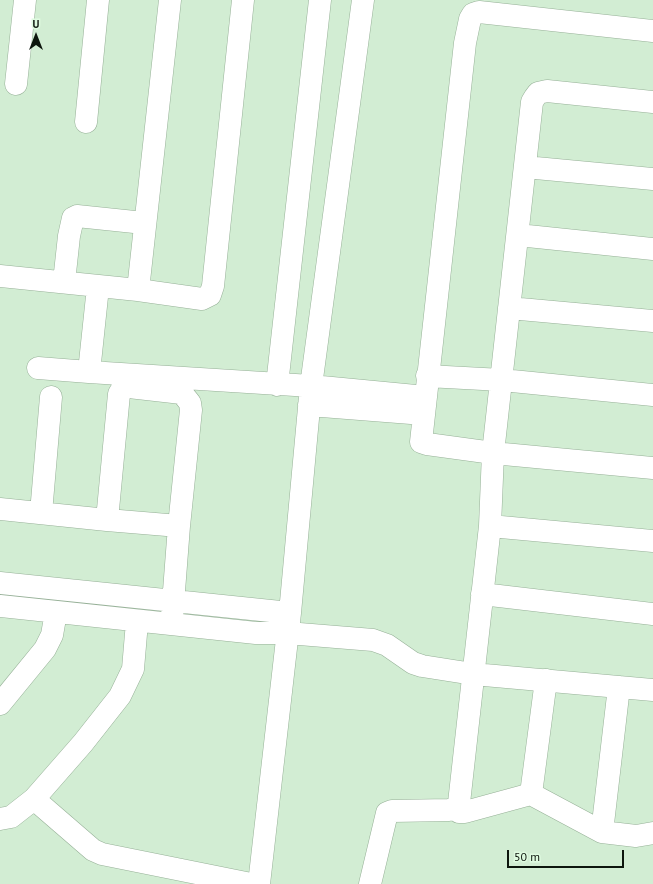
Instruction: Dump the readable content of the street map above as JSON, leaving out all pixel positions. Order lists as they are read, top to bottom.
{
  "scale_bar": "50 m",
  "north": "top"
}
